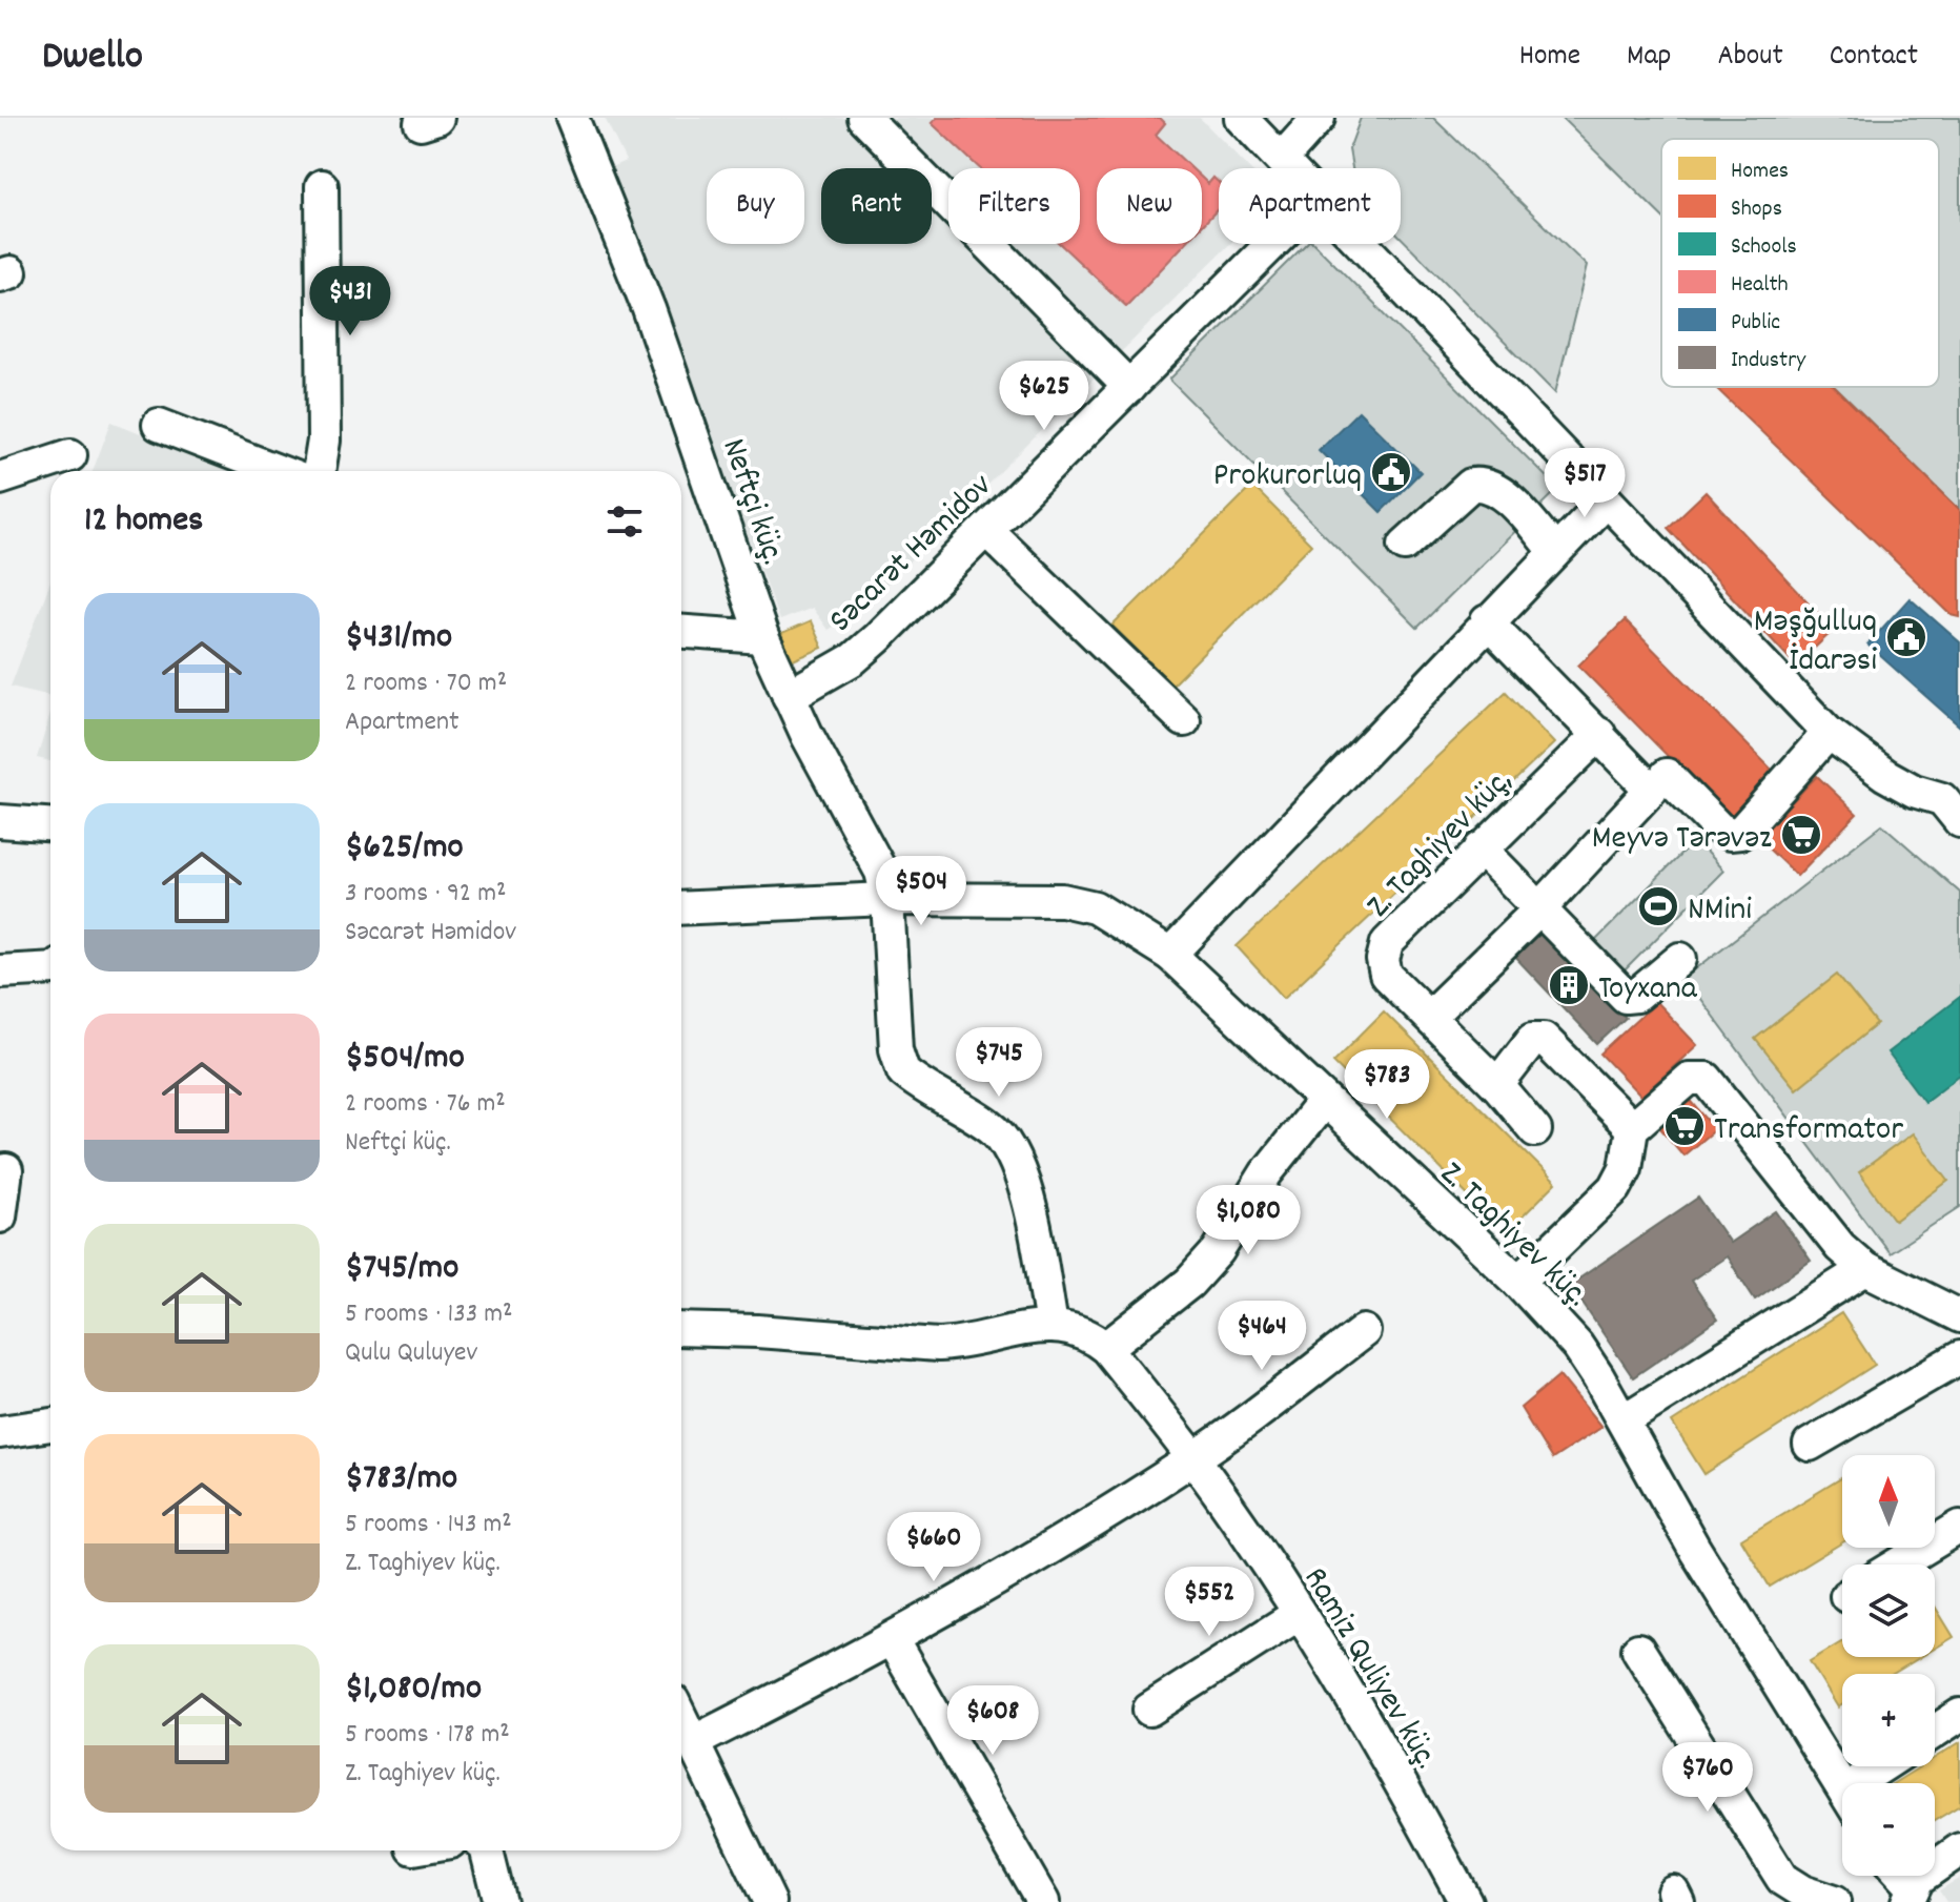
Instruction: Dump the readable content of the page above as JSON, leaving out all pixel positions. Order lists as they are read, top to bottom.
{
  "streets": {
    "street": [
      "Neftçi küç.",
      "Səcarət Həmidov",
      "Z. Taghiyev küç,",
      "Z. Taghiyev küç.",
      "Ramiz Quliyev küç."
    ]
  },
  "crossings": [
    ["Neftçi küç.", "Səcarət Həmidov"],
    ["Neftçi küç.", "Ramiz Quliyev küç."]
  ],
  "places": {
    "public building": ["Prokurorluq", "Məşğulluq İdarəsi"],
    "supermarket": ["Meyvə Tərəvəz", "Transformator"],
    "sports": ["NMini"],
    "building": ["Toyxana"]
  },
  "legend": [
    "Homes",
    "Shops",
    "Schools",
    "Health",
    "Public",
    "Industry"
  ],
  "north": "top",
  "page": {
    "header": "Dwello",
    "nav": [
      "Home",
      "Map",
      "About",
      "Contact"
    ],
    "chip": [
      "Buy",
      "Rent",
      "Filters",
      "New",
      "Apartment"
    ],
    "price": [
      "$431",
      "$625",
      "$517",
      "$504",
      "$745",
      "$783",
      "$1,080",
      "$464",
      "$660",
      "$552",
      "$608",
      "$760"
    ],
    "heading": "12 homes",
    "list": [
      {
        "name": "$431/mo",
        "note": "2 rooms · 70 m² · Apartment"
      },
      {
        "name": "$625/mo",
        "note": "3 rooms · 92 m² · Səcarət Həmidov"
      },
      {
        "name": "$504/mo",
        "note": "2 rooms · 76 m² · Neftçi küç."
      },
      {
        "name": "$745/mo",
        "note": "5 rooms · 133 m² · Qulu Quluyev"
      },
      {
        "name": "$783/mo",
        "note": "5 rooms · 143 m² · Z. Taghiyev küç."
      },
      {
        "name": "$1,080/mo",
        "note": "5 rooms · 178 m² · Z. Taghiyev küç."
      }
    ],
    "map_buttons": ["+", "−"]
  }
}
